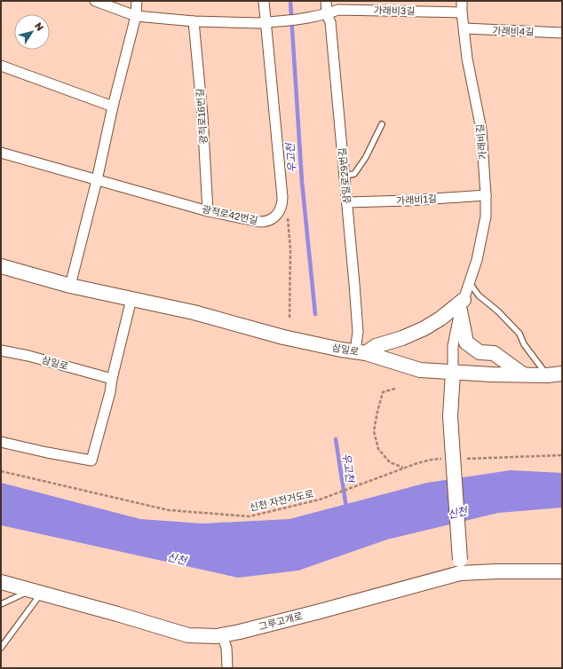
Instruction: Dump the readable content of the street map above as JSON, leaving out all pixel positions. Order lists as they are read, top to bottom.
{
  "streets": {
    "main road": ["삼일로", "그루고개로"],
    "street": [
      "가래비3길",
      "가래비4길",
      "광적로16번길",
      "가래비길",
      "삼일로29번길",
      "가래비1길",
      "광적로42번길"
    ],
    "path": ["신천 자전거도로"]
  },
  "crossings": [
    ["가래비3길", "가래비길"],
    ["가래비3길", "삼일로29번길"],
    ["가래비3길", "광적로42번길"],
    ["가래비4길", "가래비길"],
    ["광적로16번길", "광적로42번길"],
    ["가래비길", "가래비1길"],
    ["가래비길", "삼일로"],
    ["삼일로29번길", "가래비1길"],
    ["삼일로29번길", "삼일로"]
  ],
  "water": ["우고천", "신천"],
  "north": "top right"
}
